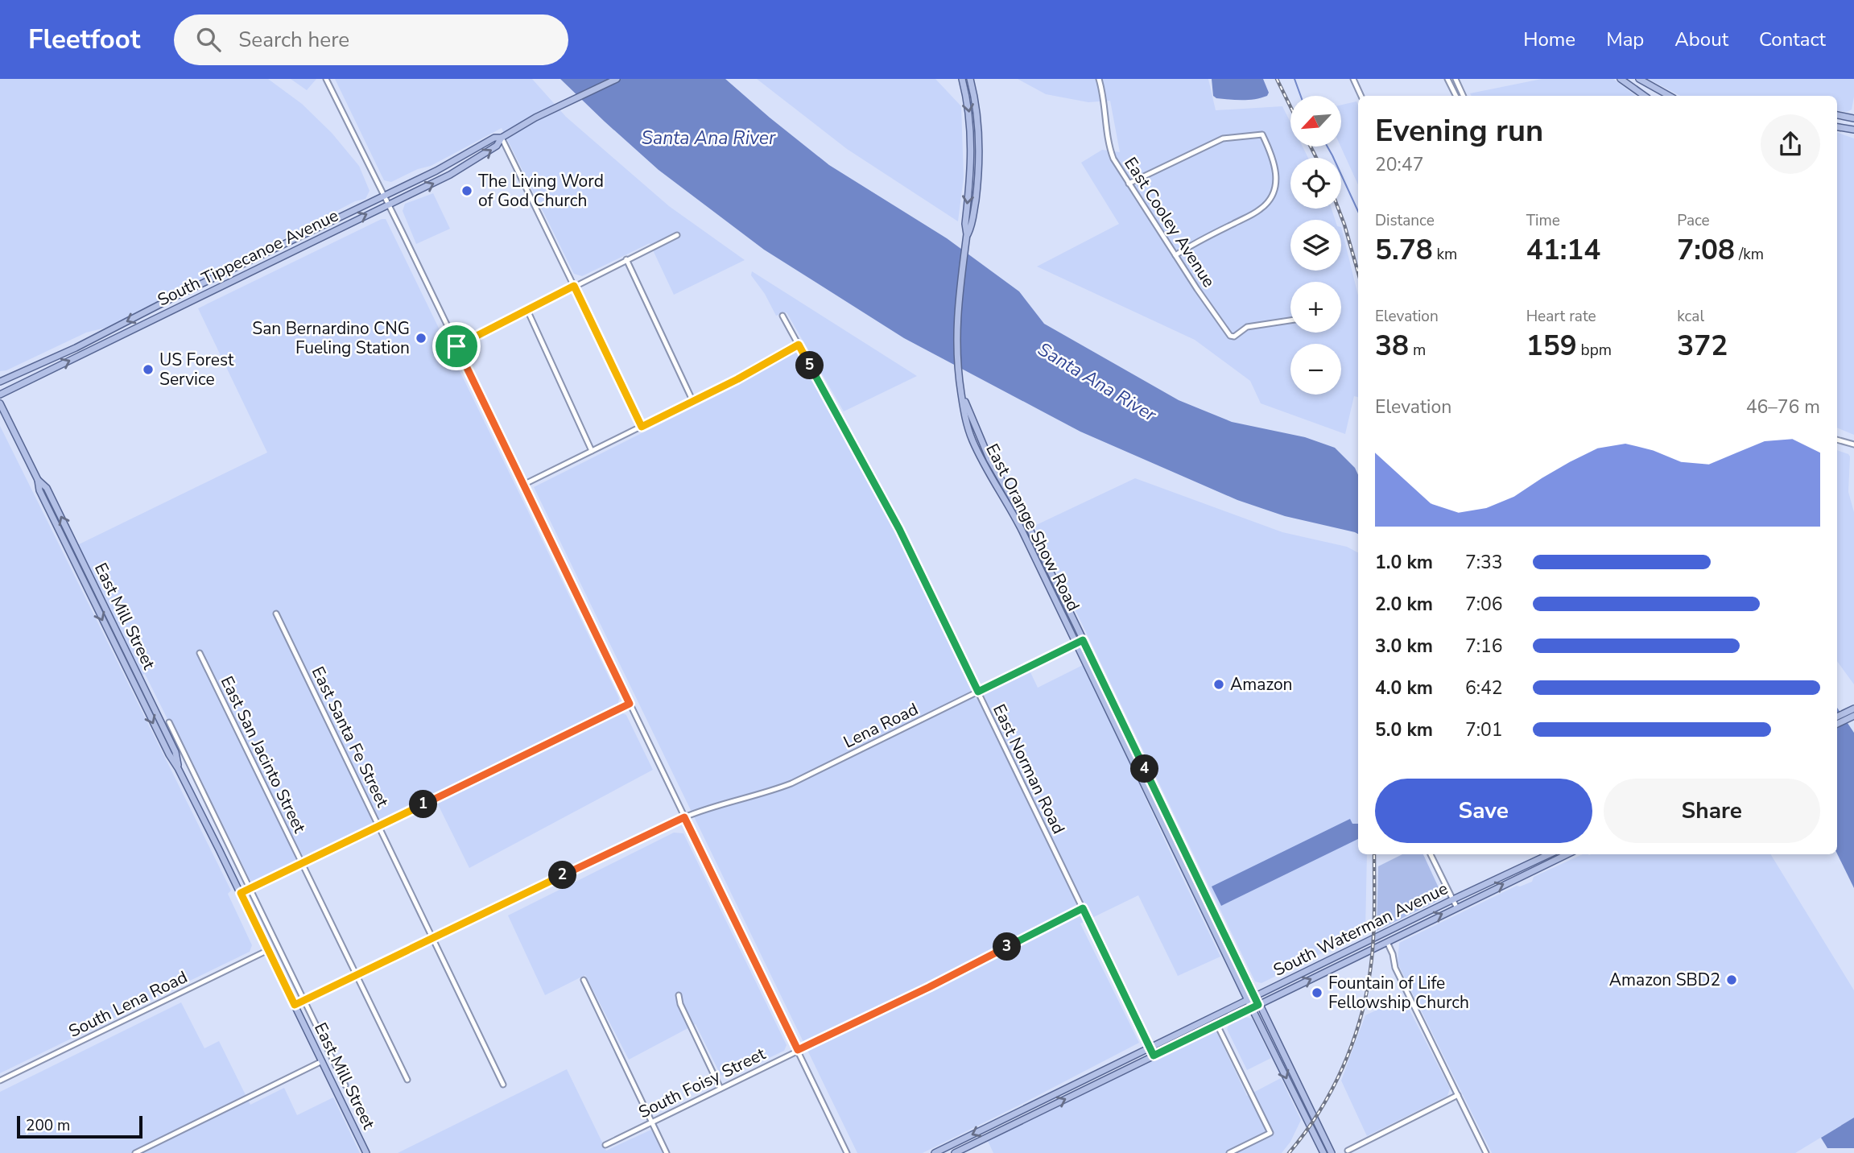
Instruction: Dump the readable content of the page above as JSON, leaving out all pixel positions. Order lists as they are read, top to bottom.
{
  "streets": {
    "main road": [
      "South Tippecanoe Avenue",
      "East Orange Show Road",
      "East Mill Street",
      "South Waterman Avenue"
    ],
    "street": [
      "East Cooley Avenue",
      "Lena Road",
      "East Santa Fe Street",
      "East San Jacinto Street",
      "East Norman Road",
      "South Lena Road",
      "South Foisy Street"
    ]
  },
  "crossings": [
    ["East Orange Show Road", "Lena Road"],
    ["East Orange Show Road", "South Waterman Avenue"],
    ["East Mill Street", "Lena Road"],
    ["East Mill Street", "South Lena Road"],
    ["Lena Road", "East Santa Fe Street"],
    ["Lena Road", "East San Jacinto Street"],
    ["Lena Road", "East Norman Road"],
    ["East Norman Road", "South Waterman Avenue"],
    ["East Norman Road", "South Foisy Street"]
  ],
  "water": ["Santa Ana River"],
  "places": [
    "The Living Word of God Church",
    "San Bernardino CNG Fueling Station",
    "US Forest Service",
    "Amazon",
    "Amazon SBD2",
    "Fountain of Life Fellowship Church"
  ],
  "scale_bar": "200 m",
  "north": "bottom left",
  "page": {
    "header": "Fleetfoot",
    "search": "Search here",
    "nav": [
      "Home",
      "Map",
      "About",
      "Contact"
    ],
    "map_buttons": ["+", "−"],
    "heading": ["Evening run", "20:47"],
    "stats": [
      ["Distance", "5.78 km"],
      ["Time", "41:14"],
      ["Pace", "7:08 /km"],
      ["Elevation", "38 m"],
      ["Heart rate", "159 bpm"],
      ["kcal", "372"]
    ],
    "pins": [
      "5",
      "4",
      "1",
      "2",
      "3"
    ],
    "chart": ["Elevation", "46–76 m"],
    "list": [
      {
        "name": "1.0 km",
        "note": "7:33"
      },
      {
        "name": "2.0 km",
        "note": "7:06"
      },
      {
        "name": "3.0 km",
        "note": "7:16"
      },
      {
        "name": "4.0 km",
        "note": "6:42"
      },
      {
        "name": "5.0 km",
        "note": "7:01"
      }
    ],
    "buttons": ["Save", "Share"],
    "scale": "200 m"
  }
}
